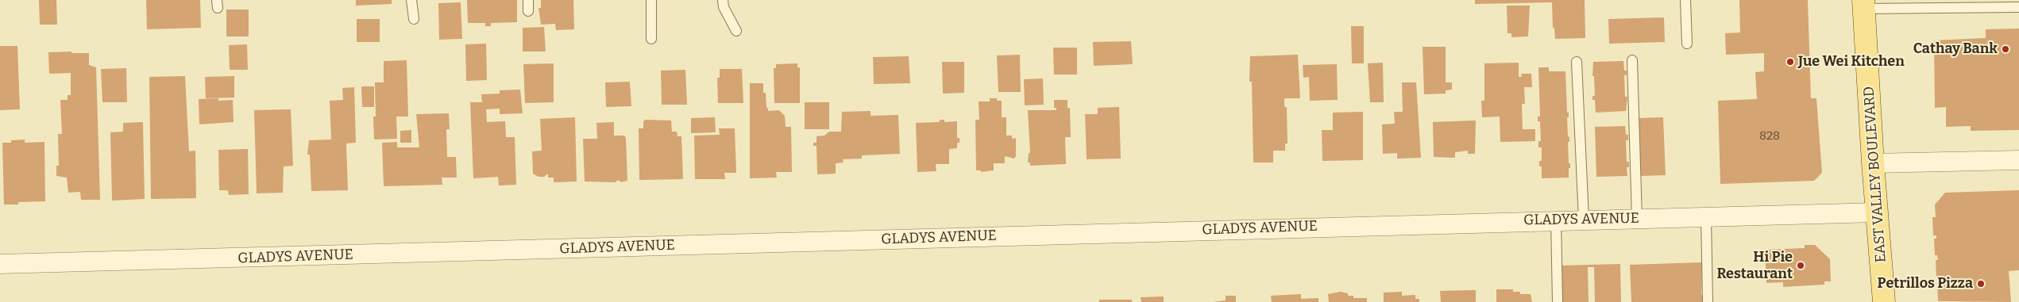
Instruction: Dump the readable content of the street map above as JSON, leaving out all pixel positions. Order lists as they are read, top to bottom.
{
  "streets": {
    "main road": ["EAST VALLEY BOULEVARD"],
    "street": ["GLADYS AVENUE"]
  },
  "crossings": [
    ["EAST VALLEY BOULEVARD", "GLADYS AVENUE"]
  ],
  "places": [
    "Cathay Bank",
    "Jue Wei Kitchen",
    "Hi Pie Restaurant",
    "Petrillos Pizza"
  ],
  "house_numbers": ["828"]
}
